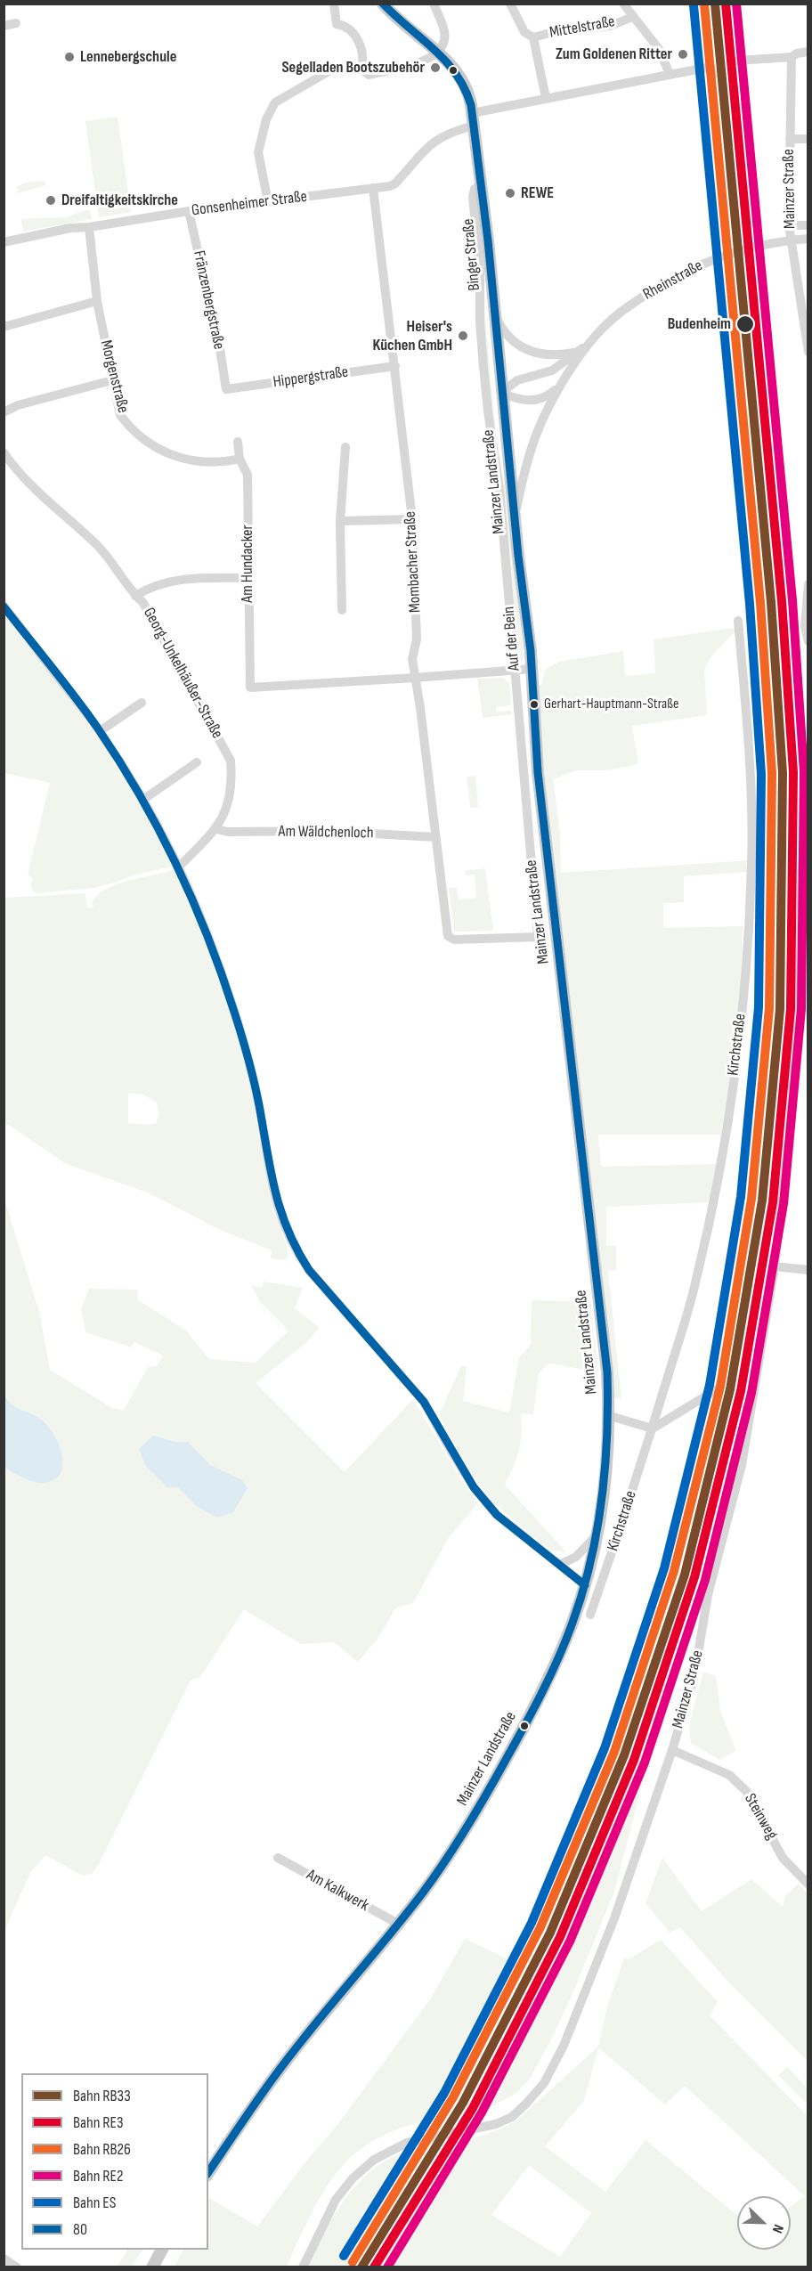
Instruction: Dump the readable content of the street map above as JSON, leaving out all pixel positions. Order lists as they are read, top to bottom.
{
  "streets": {
    "main road": ["Binger Straße", "Mainzer Landstraße"],
    "street": [
      "Mittelstraße",
      "Mainzer Straße",
      "Gonsenheimer Straße",
      "Rheinstraße",
      "Fränzenbergstraße",
      "Morgenstraße",
      "Hippergstraße",
      "Mombacher Straße",
      "Am Hundacker",
      "Auf der Bein",
      "Georg-Unkelhäußer-Straße",
      "Am Wäldchenloch",
      "Kirchstraße",
      "Steinweg",
      "Am Kalkwerk"
    ]
  },
  "crossings": [
    ["Mainzer Straße", "Steinweg"],
    ["Gonsenheimer Straße", "Binger Straße"],
    ["Gonsenheimer Straße", "Fränzenbergstraße"],
    ["Gonsenheimer Straße", "Morgenstraße"],
    ["Gonsenheimer Straße", "Mombacher Straße"],
    ["Binger Straße", "Rheinstraße"],
    ["Binger Straße", "Mainzer Landstraße"],
    ["Binger Straße", "Auf der Bein"],
    ["Rheinstraße", "Mainzer Landstraße"],
    ["Fränzenbergstraße", "Hippergstraße"],
    ["Morgenstraße", "Am Hundacker"],
    ["Hippergstraße", "Mombacher Straße"],
    ["Mainzer Landstraße", "Am Kalkwerk"],
    ["Mombacher Straße", "Am Hundacker"],
    ["Mombacher Straße", "Auf der Bein"],
    ["Mombacher Straße", "Am Wäldchenloch"],
    ["Georg-Unkelhäußer-Straße", "Am Wäldchenloch"]
  ],
  "places": [
    "Zum Goldenen Ritter",
    "Lennebergschule",
    "Segelladen Bootszubehör",
    "REWE",
    "Dreifaltigkeitskirche",
    "Budenheim",
    "Heiser's Küchen GmbH",
    "Gerhart-Hauptmann-Straße"
  ],
  "lines": [
    "rail line RB33",
    "rail line RE3",
    "rail line RE2",
    "transit line 80",
    "rail line RB26",
    "rail line ES"
  ],
  "legend": [
    "Bahn RB33",
    "Bahn RE3",
    "Bahn RB26",
    "Bahn RE2",
    "Bahn ES",
    "80"
  ],
  "north": "bottom right"
}
